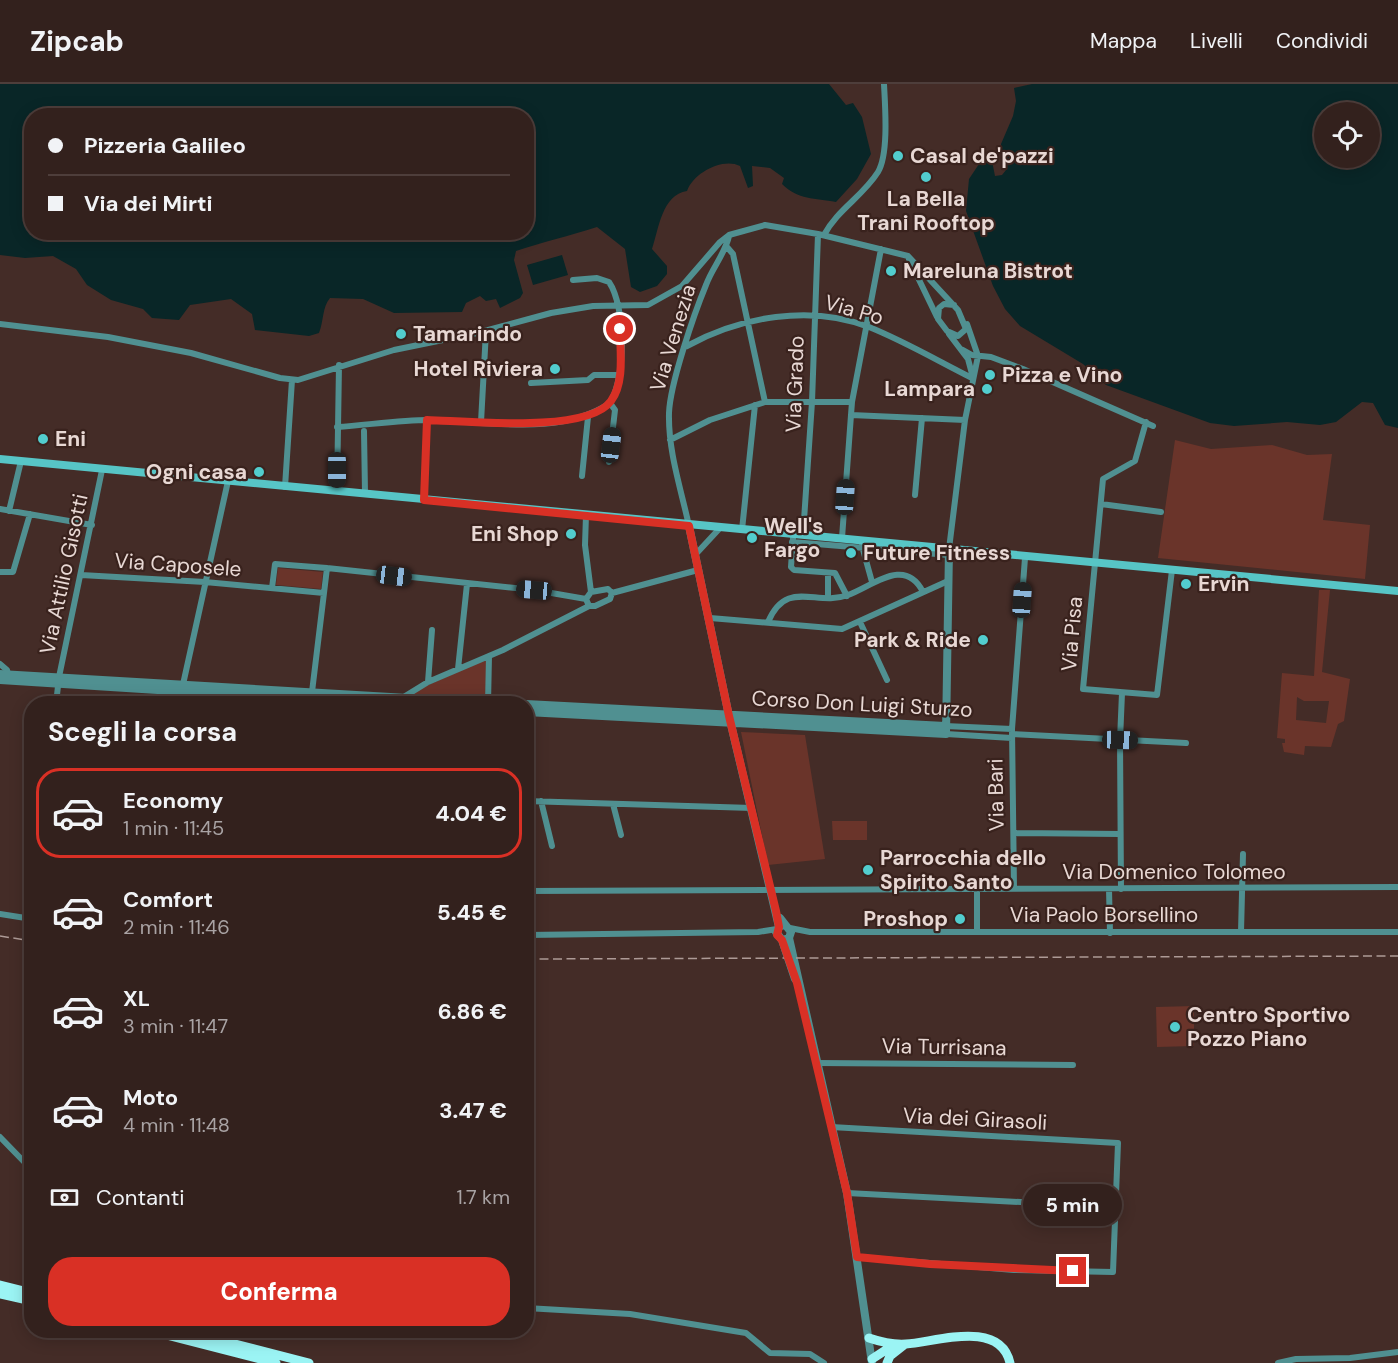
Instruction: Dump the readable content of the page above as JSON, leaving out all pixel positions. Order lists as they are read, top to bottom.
{
  "streets": {
    "street": [
      "Via Po",
      "Via Venezia",
      "Via Grado",
      "Via Caposele",
      "Via Attilio Gisotti",
      "Via Pisa",
      "Corso Don Luigi Sturzo",
      "Via Bari",
      "Via Domenico Tolomeo",
      "Via Paolo Borsellino",
      "Via Turrisana",
      "Via dei Girasoli"
    ]
  },
  "crossings": [
    ["Via Po", "Via Venezia"],
    ["Via Po", "Via Grado"],
    ["Via Caposele", "Via Attilio Gisotti"],
    ["Corso Don Luigi Sturzo", "Via Bari"],
    ["Via Bari", "Via Domenico Tolomeo"]
  ],
  "places": [
    "Casal de'pazzi",
    "La Bella Trani Rooftop",
    "Mareluna Bistrot",
    "Tamarindo",
    "Hotel Riviera",
    "Pizza e Vino",
    "Lampara",
    "Eni",
    "Ogni casa",
    "Eni Shop",
    "Well's Fargo",
    "Future Fitness",
    "Ervin",
    "Park & Ride",
    "Parrocchia dello Spirito Santo",
    "Proshop",
    "Centro Sportivo Pozzo Piano"
  ],
  "page": {
    "header": "Zipcab",
    "nav": ["Mappa", "Livelli", "Condividi"],
    "banner": ["Pizzeria Galileo", "Via dei Mirti"],
    "heading": "Scegli la corsa",
    "list": [
      {
        "name": "Economy",
        "note": "1 min · 11:45",
        "value": "4.04 €"
      },
      {
        "name": "Comfort",
        "note": "2 min · 11:46",
        "value": "5.45 €"
      },
      {
        "name": "XL",
        "note": "3 min · 11:47",
        "value": "6.86 €"
      },
      {
        "name": "Moto",
        "note": "4 min · 11:48",
        "value": "3.47 €"
      }
    ],
    "pay": ["Contanti", "1.7 km"],
    "bubble": "5 min",
    "buttons": "Conferma"
  }
}
